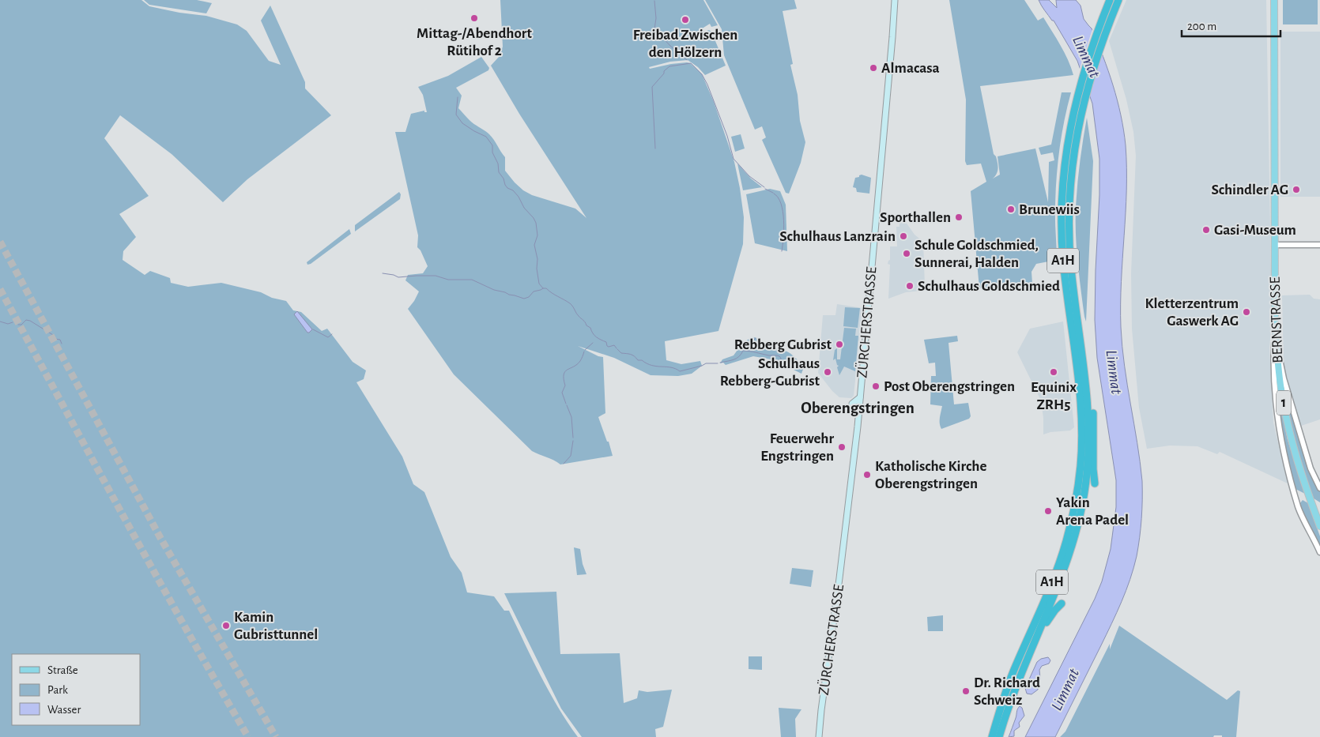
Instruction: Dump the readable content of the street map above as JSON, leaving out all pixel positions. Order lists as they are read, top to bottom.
{
  "streets": {
    "highway": ["A1H"],
    "main road": ["BERNSTRASSE", "ZÜRCHERSTRASSE", "1"]
  },
  "districts": ["Oberengstringen"],
  "water": ["Limmat"],
  "places": [
    "Mittag-/Abendhort Rütihof 2",
    "Freibad Zwischen den Hölzern",
    "Almacasa",
    "Schindler AG",
    "Brunewiis",
    "Sporthallen",
    "Gasi-Museum",
    "Schulhaus Lanzrain",
    "Schule Goldschmied, Sunnerai, Halden",
    "Schulhaus Goldschmied",
    "Kletterzentrum Gaswerk AG",
    "Rebberg Gubrist",
    "Schulhaus Rebberg-Gubrist",
    "Equinix ZRH5",
    "Post Oberengstringen",
    "Feuerwehr Engstringen",
    "Katholische Kirche Oberengstringen",
    "Yakin Arena Padel",
    "Kamin Gubristtunnel",
    "Dr. Richard Schweiz"
  ],
  "legend": ["Straße", "Park", "Wasser"],
  "scale_bar": "200 m"
}
